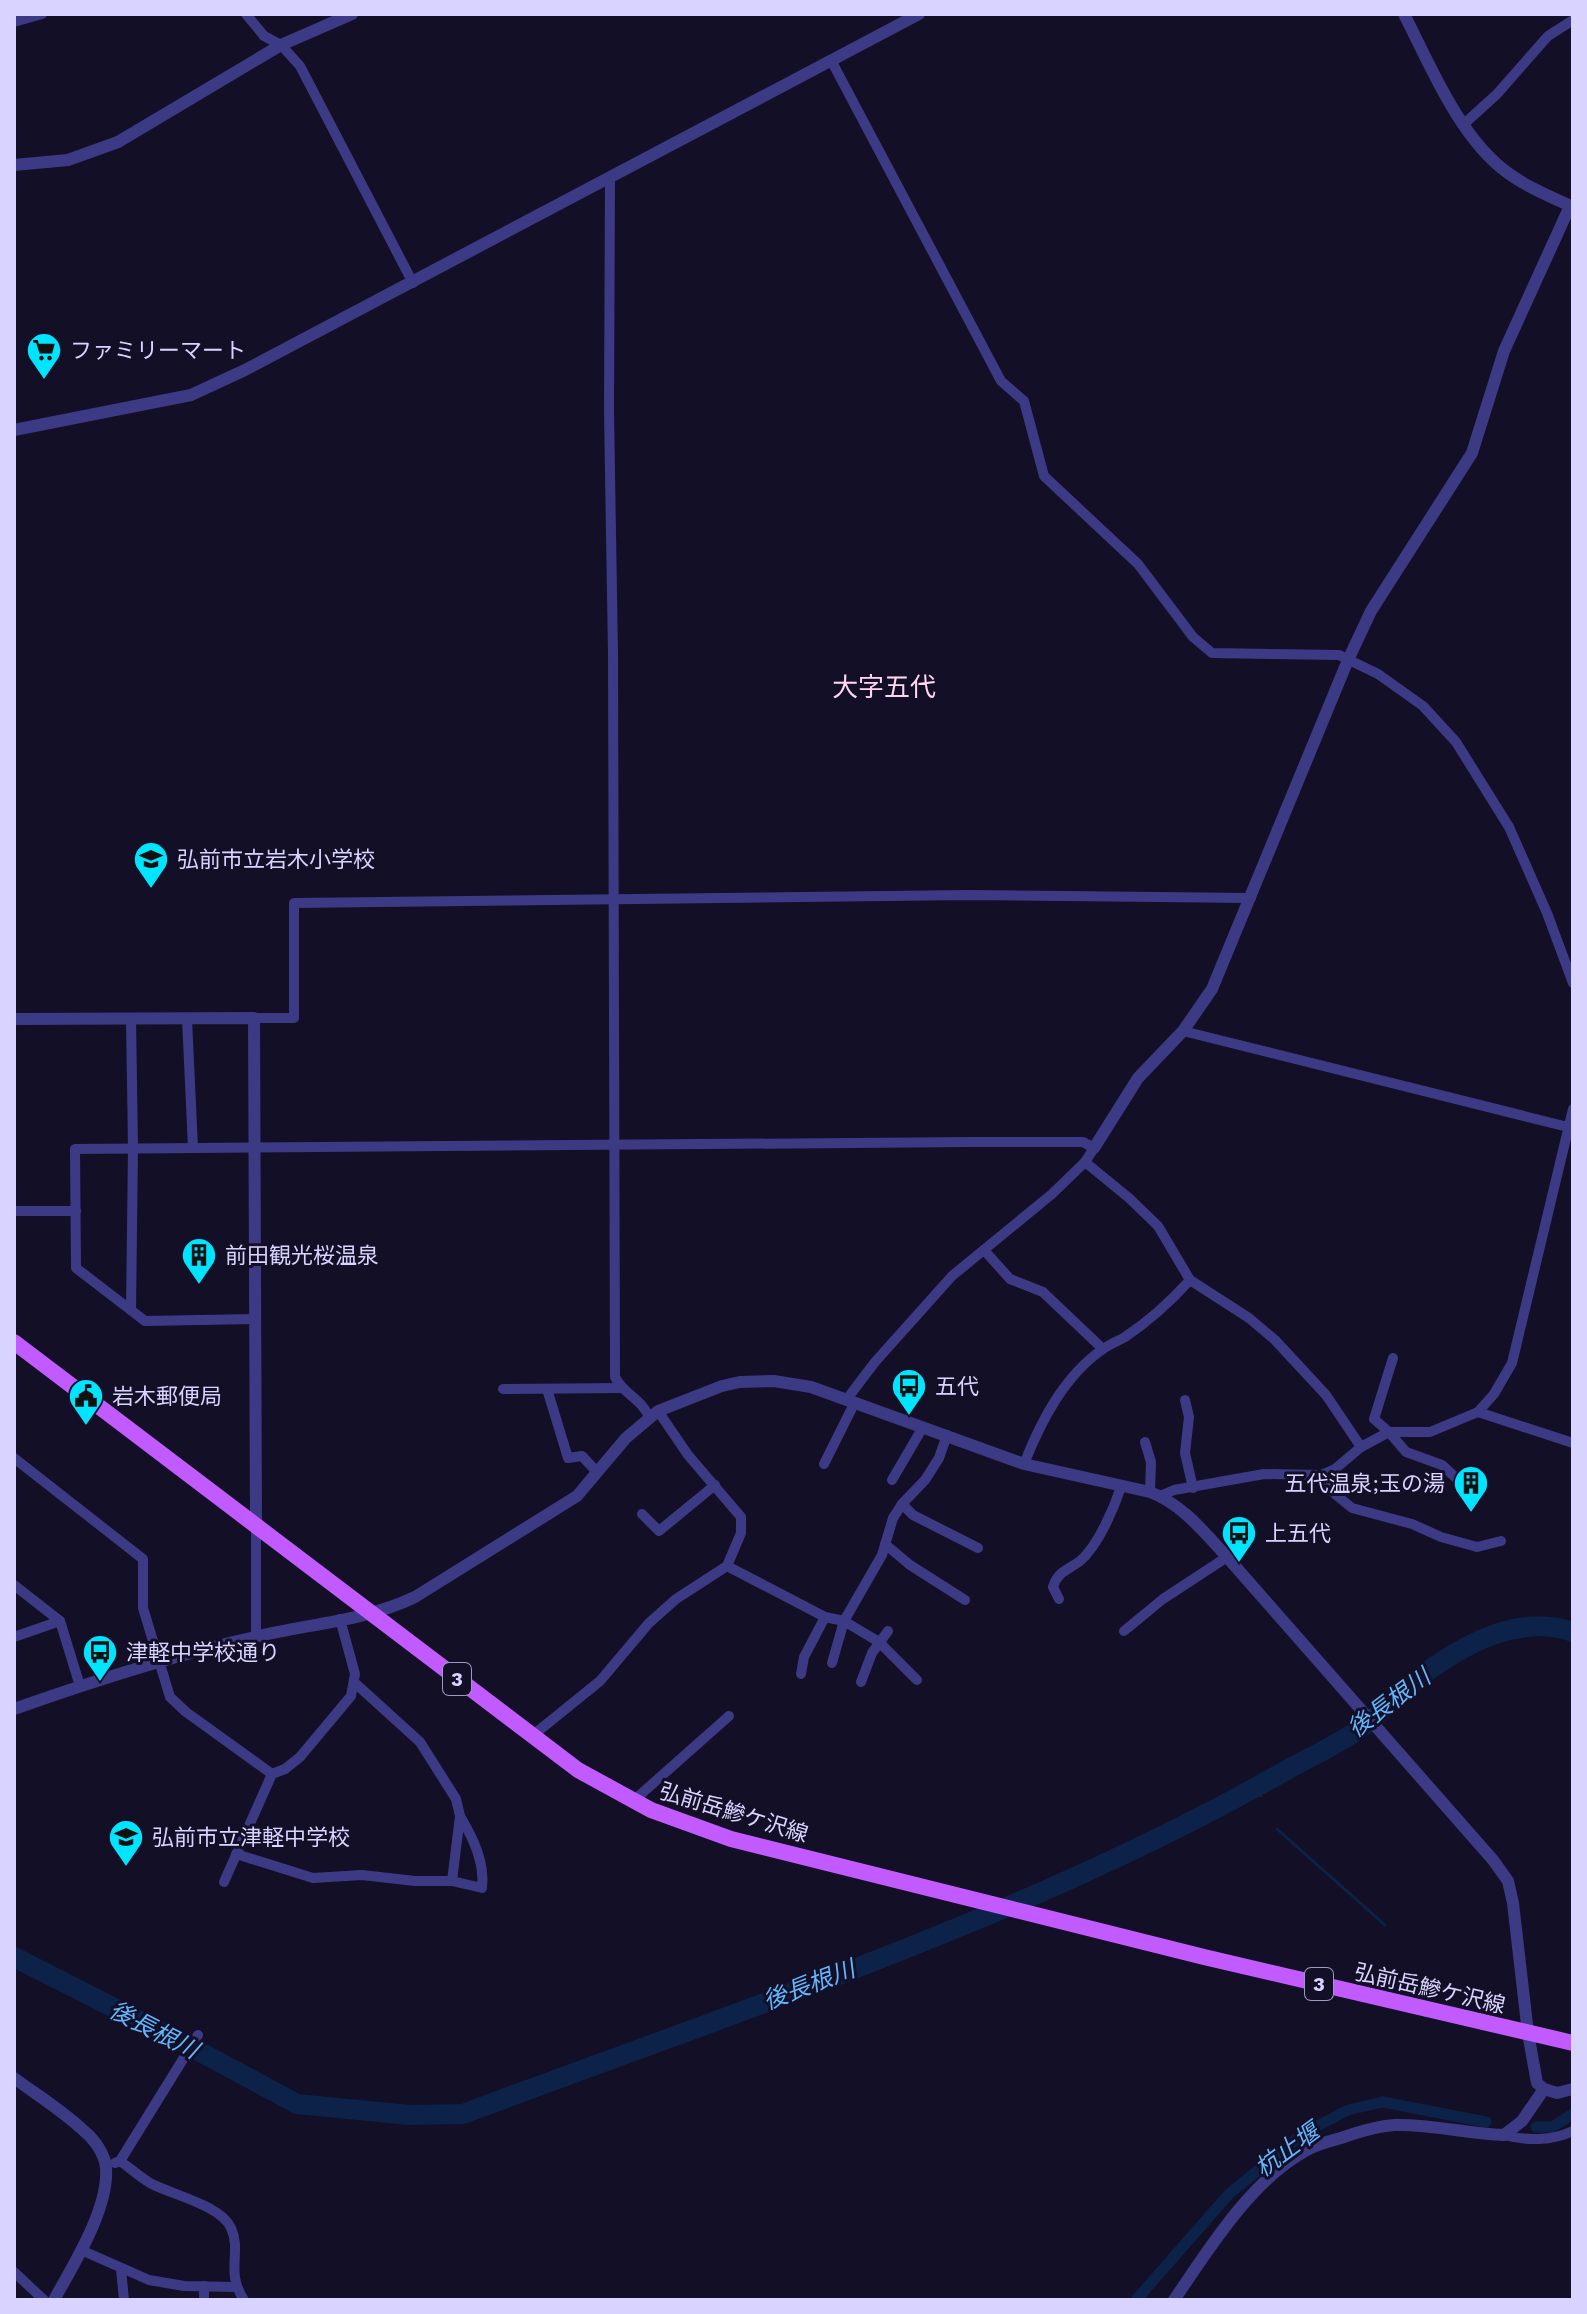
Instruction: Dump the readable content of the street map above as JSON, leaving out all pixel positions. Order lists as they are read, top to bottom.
{
  "streets": {
    "main road": ["3", "弘前岳鰺ケ沢線"]
  },
  "districts": ["大字五代"],
  "water": ["後長根川", "杭止堰"],
  "places": {
    "supermarket": ["ファミリーマート"],
    "school or university": ["弘前市立岩木小学校", "弘前市立津軽中学校"],
    "building": ["前田観光桜温泉", "五代温泉;玉の湯"],
    "bus stop": ["五代", "上五代", "津軽中学校通り"],
    "public building": ["岩木郵便局"]
  }
}
